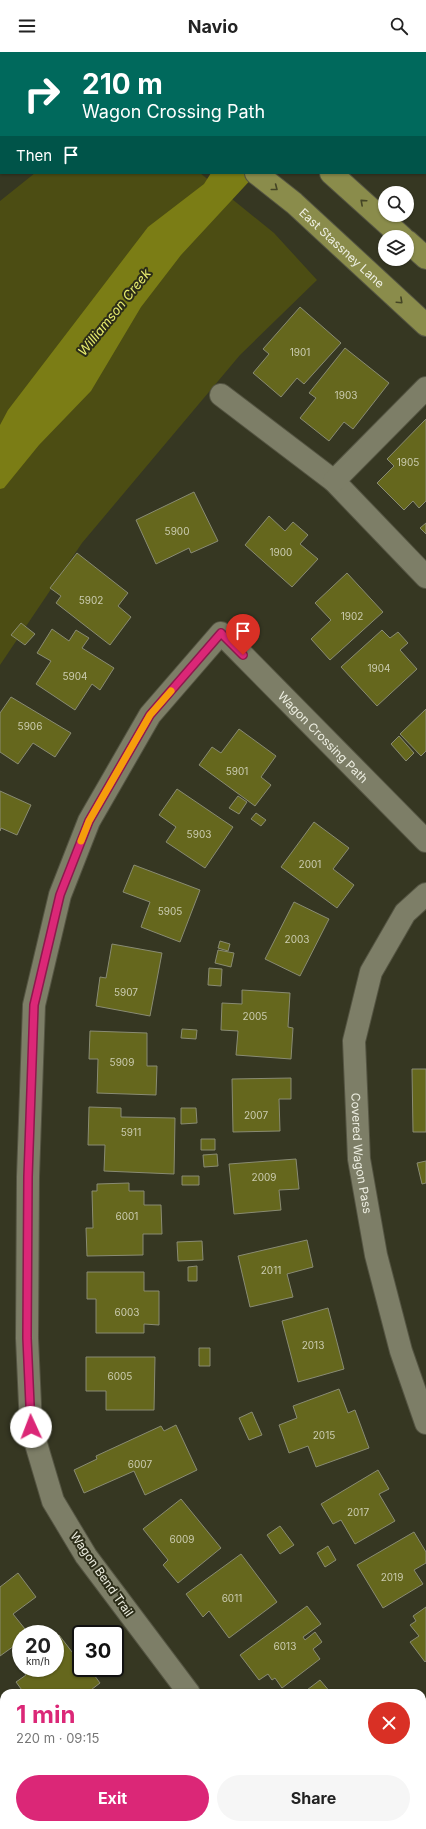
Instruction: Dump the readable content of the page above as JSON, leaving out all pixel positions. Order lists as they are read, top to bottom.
{
  "streets": {
    "main road": ["East Stassney Lane"],
    "street": ["Wagon Crossing Path", "Covered Wagon Pass", "Wagon Bend Trail"]
  },
  "crossings": [
    ["Wagon Crossing Path", "Wagon Bend Trail"]
  ],
  "water": ["Williamson Creek"],
  "house_numbers": [
    "1901",
    "1903",
    "1905",
    "5900",
    "1900",
    "5902",
    "1902",
    "1904",
    "5904",
    "5906",
    "5901",
    "5903",
    "2001",
    "5905",
    "2003",
    "5907",
    "2005",
    "5909",
    "2007",
    "5911",
    "2009",
    "6001",
    "2011",
    "6003",
    "2013",
    "6005",
    "2015",
    "6007",
    "2017",
    "6009",
    "2019",
    "6011",
    "6013"
  ],
  "page": {
    "header": "Navio",
    "turn": ["210 m", "Wagon Crossing Path"],
    "then": "Then",
    "speed": "20 km/h",
    "limit": "30",
    "heading": ["1 min", "220 m · 09:15"],
    "buttons": ["Exit", "Share"]
  }
}
